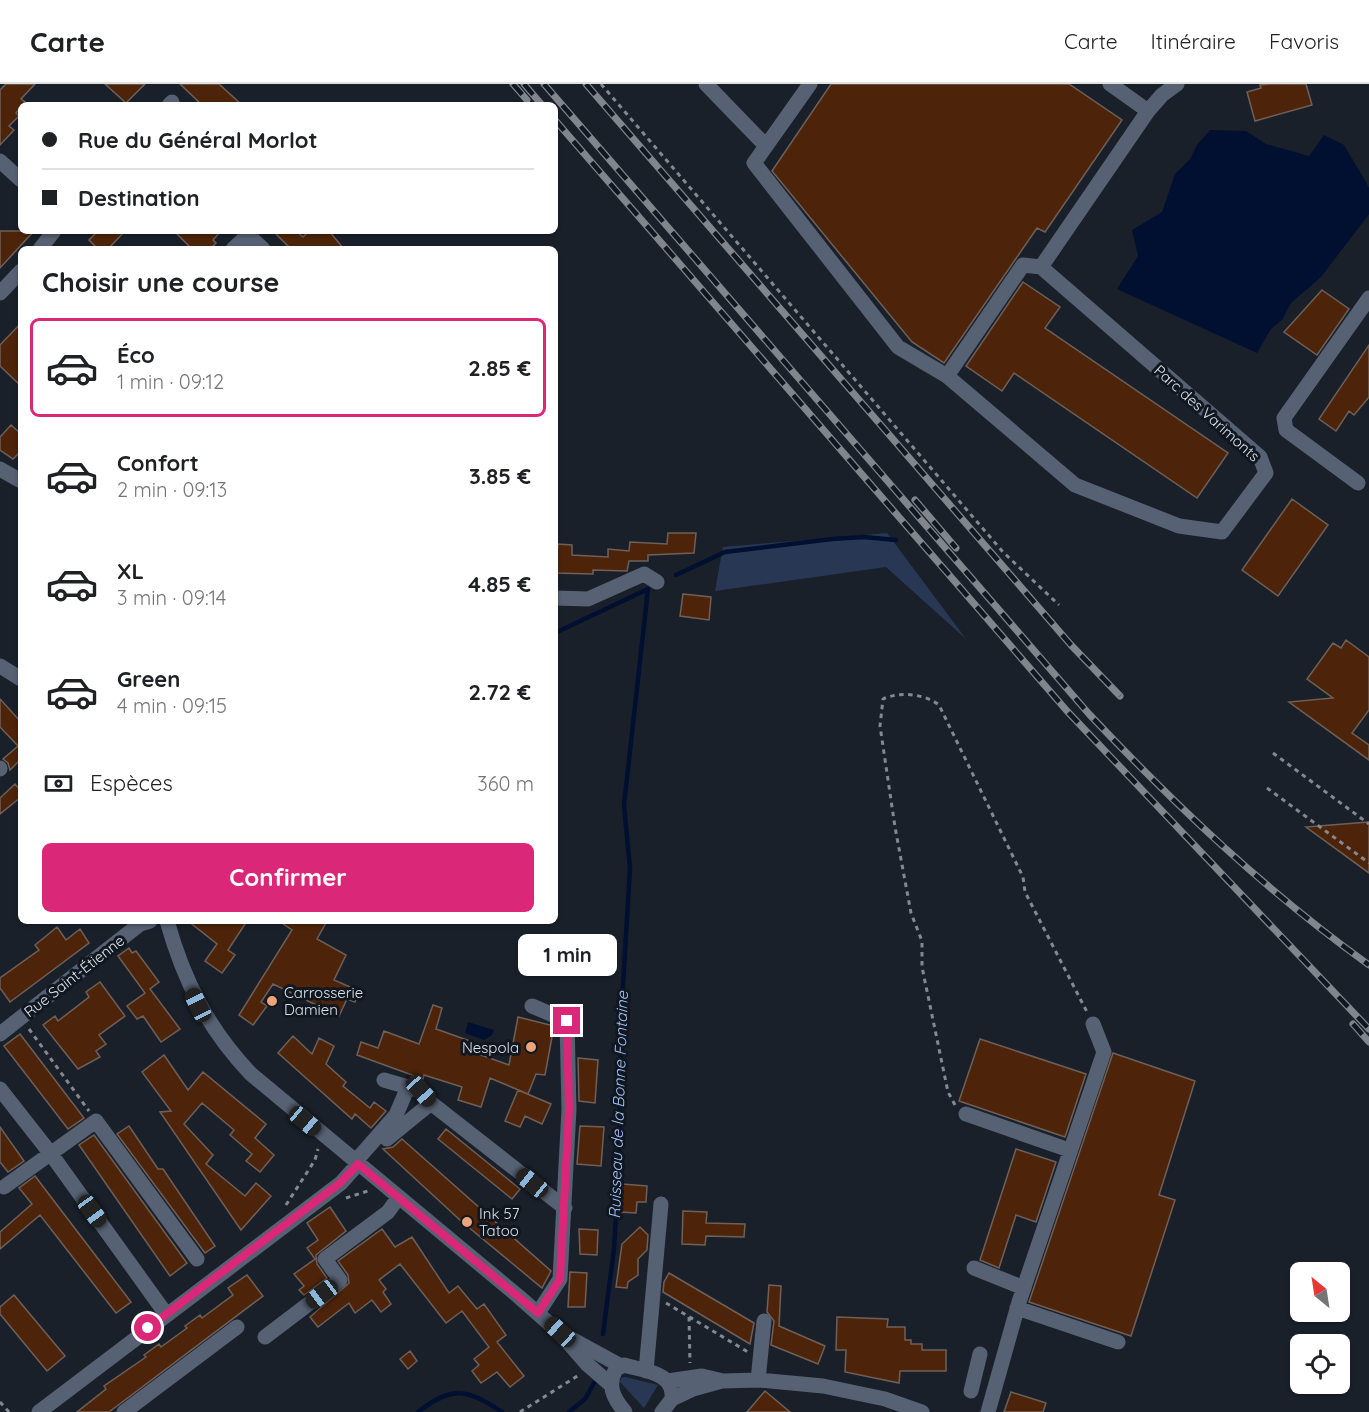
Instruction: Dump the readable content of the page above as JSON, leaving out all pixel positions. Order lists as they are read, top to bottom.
{
  "streets": {
    "street": ["Parc des Varimonts", "Rue Saint-Étienne"]
  },
  "water": ["Ruisseau de la Bonne Fontaine"],
  "places": ["Carrosserie Damien", "Nespola", "Ink 57 Tatoo"],
  "north": "top left",
  "page": {
    "header": "Carte",
    "nav": ["Carte", "Itinéraire", "Favoris"],
    "banner": ["Rue du Général Morlot", "Destination"],
    "heading": "Choisir une course",
    "list": [
      {
        "name": "Éco",
        "note": "1 min · 09:12",
        "value": "2.85 €"
      },
      {
        "name": "Confort",
        "note": "2 min · 09:13",
        "value": "3.85 €"
      },
      {
        "name": "XL",
        "note": "3 min · 09:14",
        "value": "4.85 €"
      },
      {
        "name": "Green",
        "note": "4 min · 09:15",
        "value": "2.72 €"
      }
    ],
    "pay": ["Espèces", "360 m"],
    "buttons": "Confirmer",
    "bubble": "1 min"
  }
}
